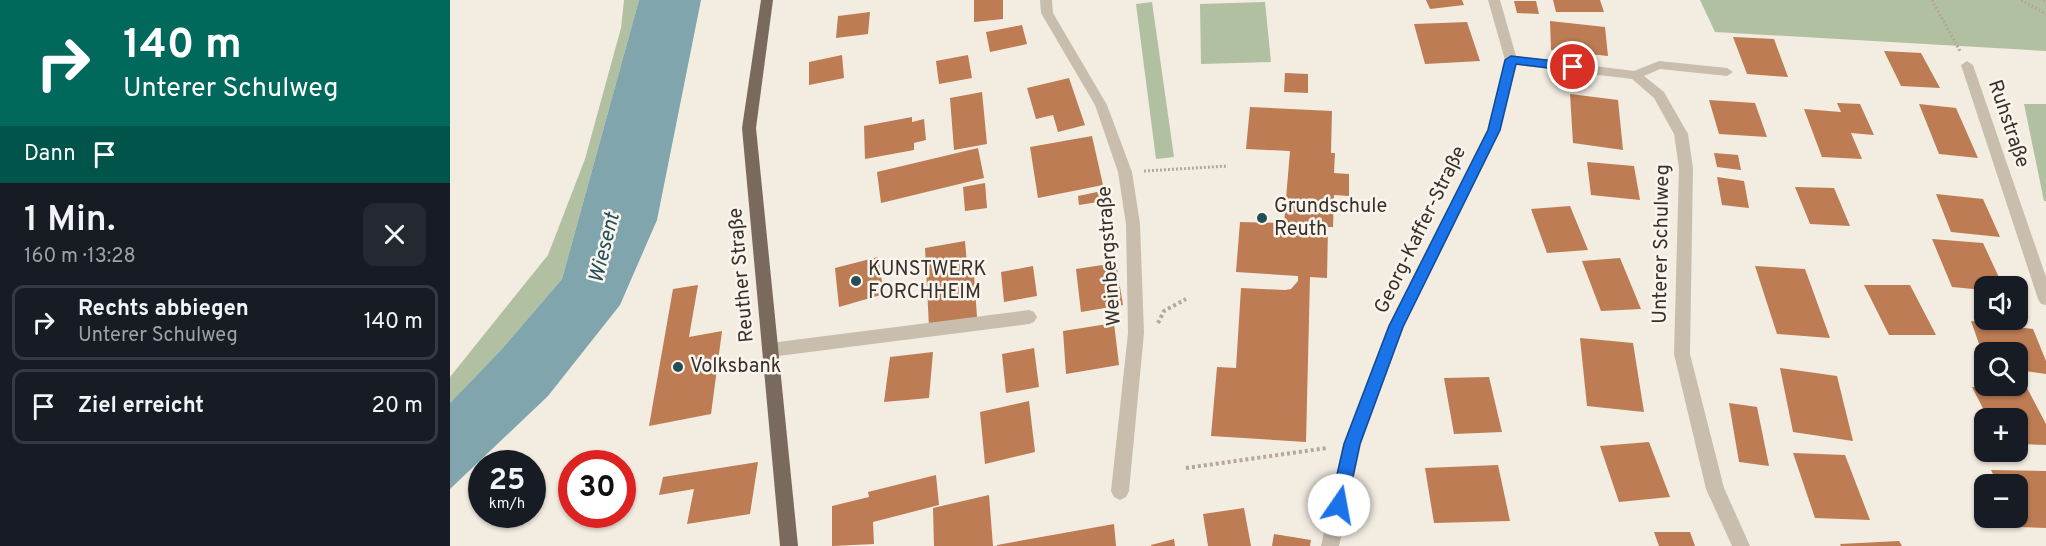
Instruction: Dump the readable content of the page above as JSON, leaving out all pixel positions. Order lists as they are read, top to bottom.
{
  "streets": {
    "main road": ["Reuther Straße"],
    "street": [
      "Ruhstraße",
      "Georg-Kaffer-Straße",
      "Unterer Schulweg",
      "Weinbergstraße"
    ]
  },
  "water": ["Wiesent"],
  "places": ["Grundschule Reuth", "KUNSTWERK FORCHHEIM", "Volksbank"],
  "page": {
    "turn": ["140 m", "Unterer Schulweg"],
    "then": "Dann",
    "heading": ["1 Min.", "160 m · 13:28"],
    "map_buttons": ["+", "−"],
    "list": [
      {
        "name": "Rechts abbiegen",
        "note": "Unterer Schulweg",
        "value": "140 m"
      },
      {
        "name": "Ziel erreicht",
        "value": "20 m"
      }
    ],
    "speed": "25 km/h",
    "limit": "30"
  }
}
